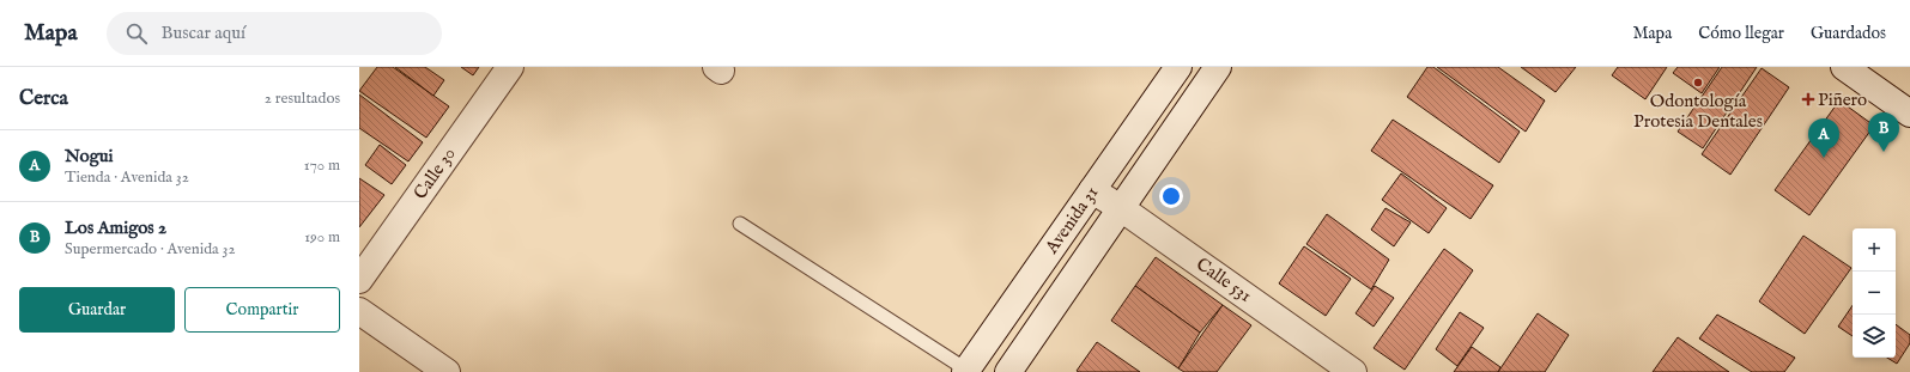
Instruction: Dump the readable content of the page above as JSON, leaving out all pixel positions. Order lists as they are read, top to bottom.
{
  "streets": {
    "main road": ["Calle 30", "Avenida 31", "Calle 531"]
  },
  "crossings": [
    ["Avenida 31", "Calle 531"]
  ],
  "places": {
    "other": ["Odontología Protesia Dentales"],
    "health": ["Piñero"]
  },
  "page": {
    "header": "Mapa",
    "search": "Buscar aquí",
    "nav": ["Mapa", "Cómo llegar", "Guardados"],
    "heading": ["Cerca", "2 resultados"],
    "pins": ["B", "A"],
    "list": [
      {
        "mark": "A",
        "name": "Nogui",
        "note": "Tienda · Avenida 32",
        "value": "170 m"
      },
      {
        "mark": "B",
        "name": "Los Amigos 2",
        "note": "Supermercado · Avenida 32",
        "value": "190 m"
      }
    ],
    "map_buttons": ["+", "−"],
    "buttons": ["Guardar", "Compartir"]
  }
}
